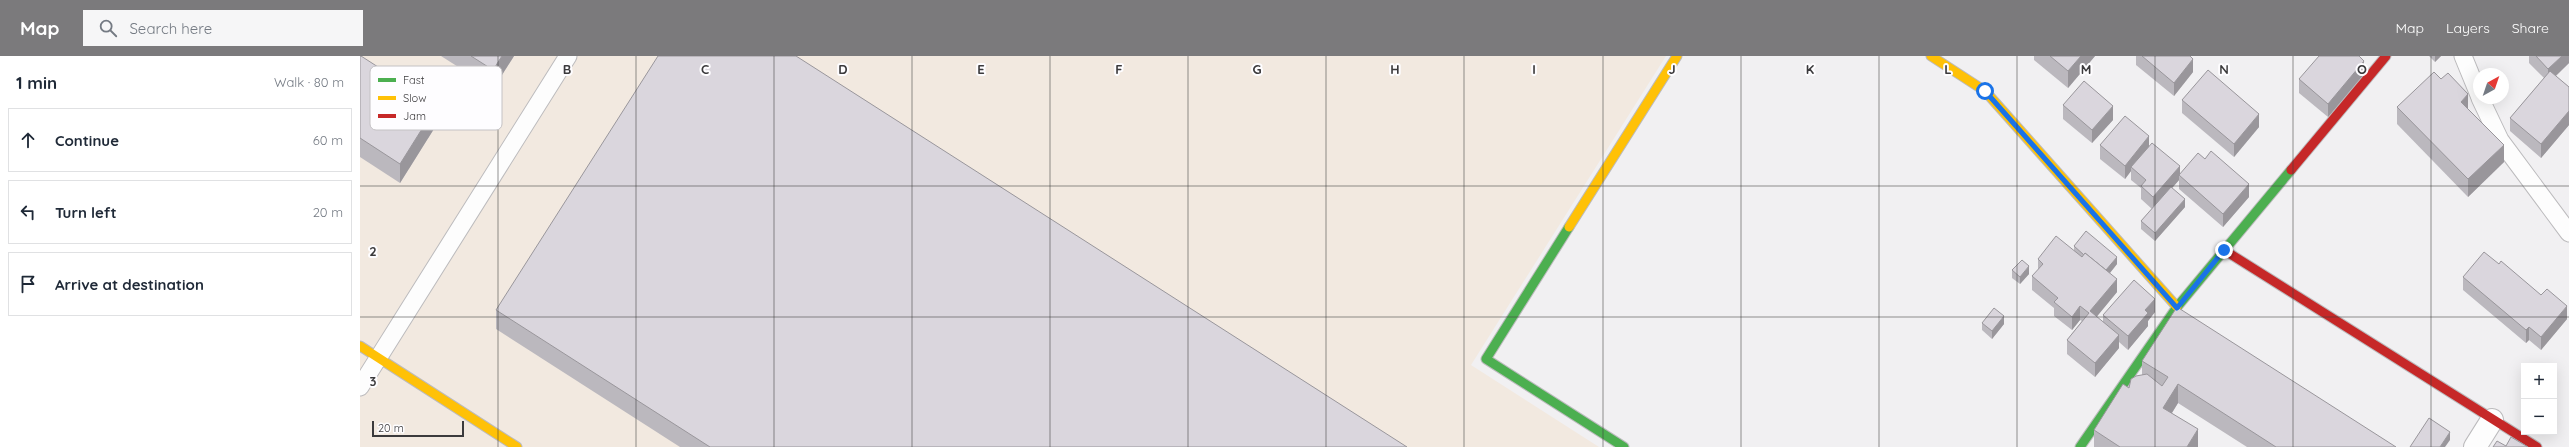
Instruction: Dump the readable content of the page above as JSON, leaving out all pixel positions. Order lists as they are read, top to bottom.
{
  "legend": ["Fast", "Slow", "Jam"],
  "scale_bar": "20 m",
  "north": "top right",
  "page": {
    "header": "Map",
    "search": "Search here",
    "nav": ["Map", "Layers", "Share"],
    "heading": ["1 min", "Walk · 80 m"],
    "list": [
      ["Continue", "60 m"],
      ["Turn left", "20 m"],
      "Arrive at destination"
    ],
    "map_buttons": ["+", "−"],
    "scale": "20 m"
  },
  "grid": {
    "columns": [
      "B",
      "C",
      "D",
      "E",
      "F",
      "G",
      "H",
      "I",
      "J",
      "K",
      "L",
      "M",
      "N",
      "O"
    ],
    "rows": ["2", "3"]
  }
}
